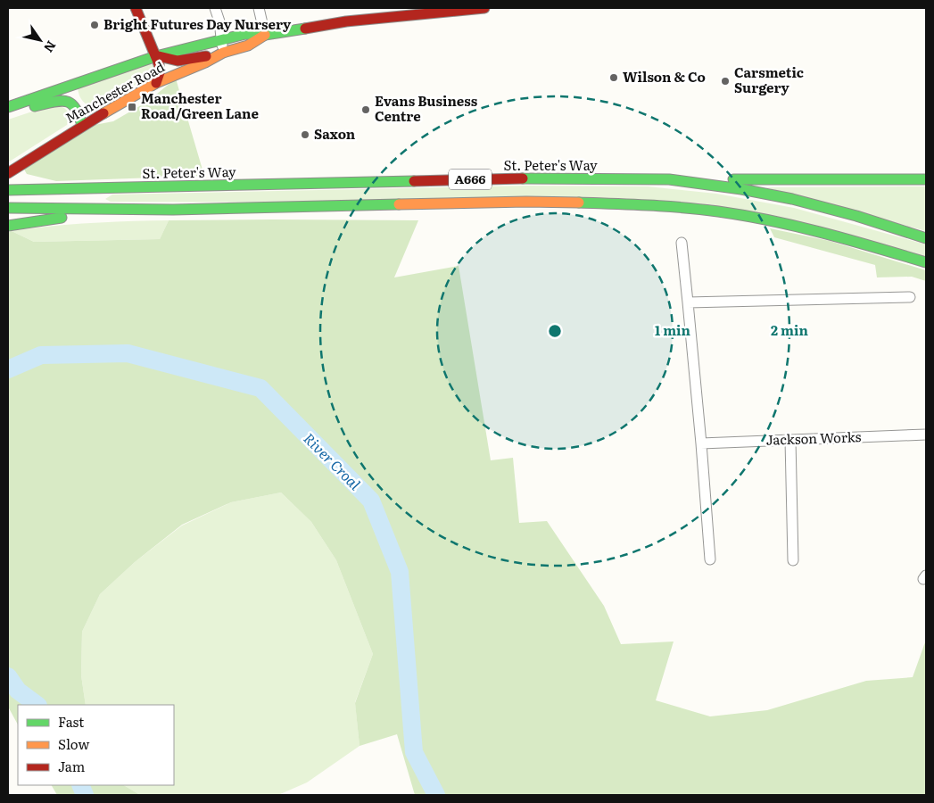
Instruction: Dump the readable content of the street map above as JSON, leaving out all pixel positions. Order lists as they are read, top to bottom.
{
  "streets": {
    "main road": ["Manchester Road", "St. Peter's Way", "A666"],
    "street": ["Jackson Works"]
  },
  "water": ["River Croal"],
  "places": {
    "other": [
      "Bright Futures Day Nursery",
      "Wilson & Co",
      "Carsmetic Surgery",
      "Evans Business Centre",
      "Saxon"
    ],
    "transit": ["Manchester Road/Green Lane"]
  },
  "legend": ["Fast", "Slow", "Jam"],
  "north": "bottom right",
  "rings": ["1 min", "2 min"]
}
